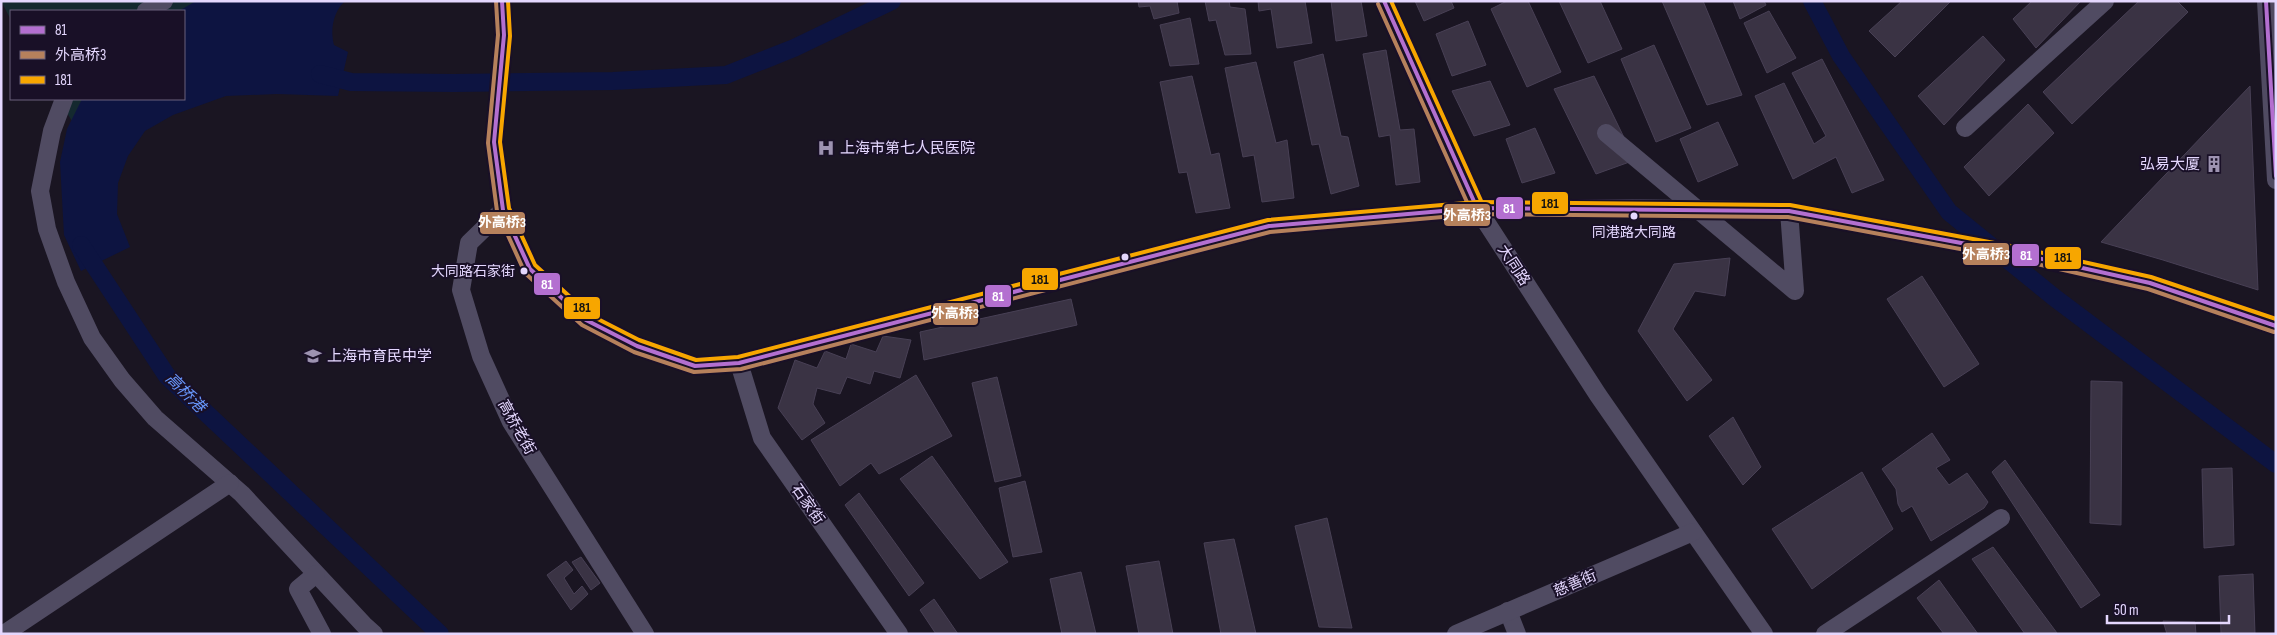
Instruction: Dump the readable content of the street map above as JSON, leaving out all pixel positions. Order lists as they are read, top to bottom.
{
  "streets": {
    "street": [
      "大同路",
      "高桥老街",
      "石家街",
      "慈善街"
    ]
  },
  "crossings": [
    ["大同路", "慈善街"]
  ],
  "water": ["高桥港"],
  "places": {
    "hospital": ["上海市第七人民医院"],
    "building": ["弘易大厦"],
    "other": ["同港路大同路", "大同路石家街"],
    "school or university": ["上海市育民中学"]
  },
  "lines": ["transit line 81", "transit line 外高桥3", "transit line 181"],
  "legend": ["81", "外高桥3", "181"],
  "scale_bar": "50 m"
}
